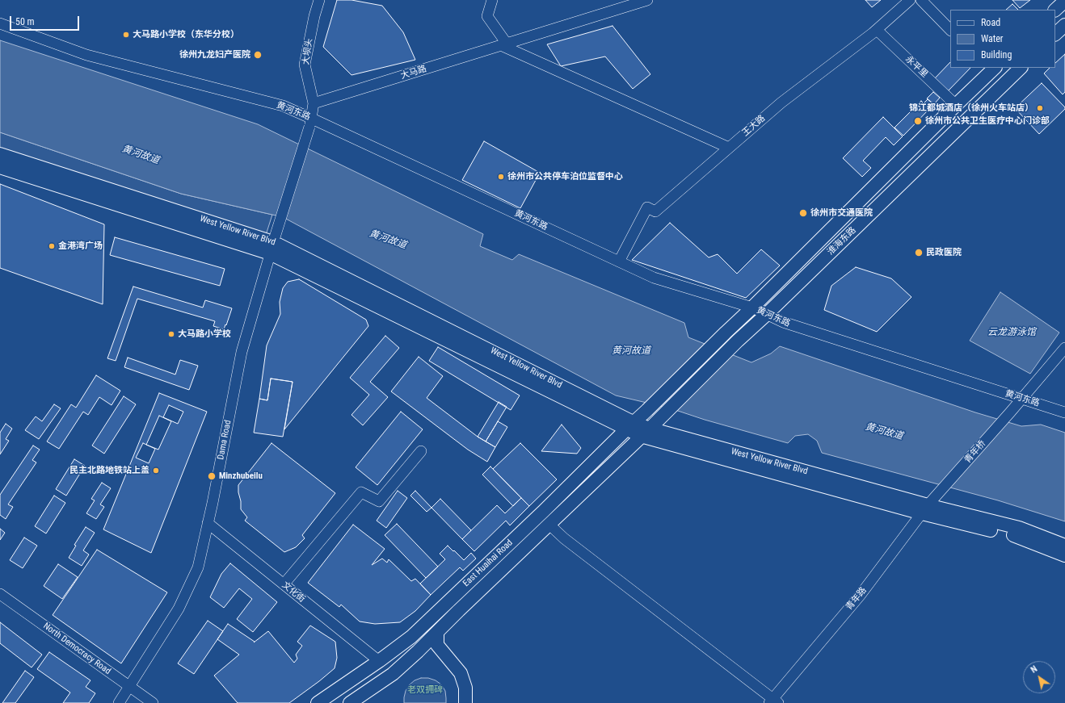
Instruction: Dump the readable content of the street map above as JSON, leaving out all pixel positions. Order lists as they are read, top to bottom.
{
  "streets": {
    "main road": ["West Yellow River Blvd", "淮海东路", "East Huaihai Road"],
    "street": [
      "大坝头",
      "永平里",
      "大马路",
      "黄河东路",
      "王大路",
      "Dama Road",
      "青年桥",
      "文化街",
      "青年路",
      "North Democracy Road"
    ]
  },
  "crossings": [
    ["大坝头", "大马路"],
    ["永平里", "王大路"],
    ["永平里", "淮海东路"],
    ["黄河东路", "王大路"],
    ["黄河东路", "淮海东路"],
    ["黄河东路", "青年桥"],
    ["West Yellow River Blvd", "Dama Road"],
    ["West Yellow River Blvd", "East Huaihai Road"],
    ["West Yellow River Blvd", "青年路"],
    ["淮海东路", "East Huaihai Road"],
    ["Dama Road", "文化街"],
    ["Dama Road", "North Democracy Road"],
    ["青年桥", "青年路"],
    ["East Huaihai Road", "文化街"]
  ],
  "water": ["黄河故道", "云龙游泳馆"],
  "parks": ["老双拥碑"],
  "places": [
    "大马路小学校（东华分校）",
    "徐州九龙妇产医院",
    "锦江都城酒店（徐州火车站店）",
    "徐州市公共卫生医疗中心门诊部",
    "徐州市公共停车泊位监督中心",
    "徐州市交通医院",
    "金港湾广场",
    "民政医院",
    "大马路小学校",
    "民主北路地铁站上盖",
    "Minzhubeilu"
  ],
  "legend": ["Road", "Water", "Building"],
  "scale_bar": "50 m",
  "north": "top left"
}
